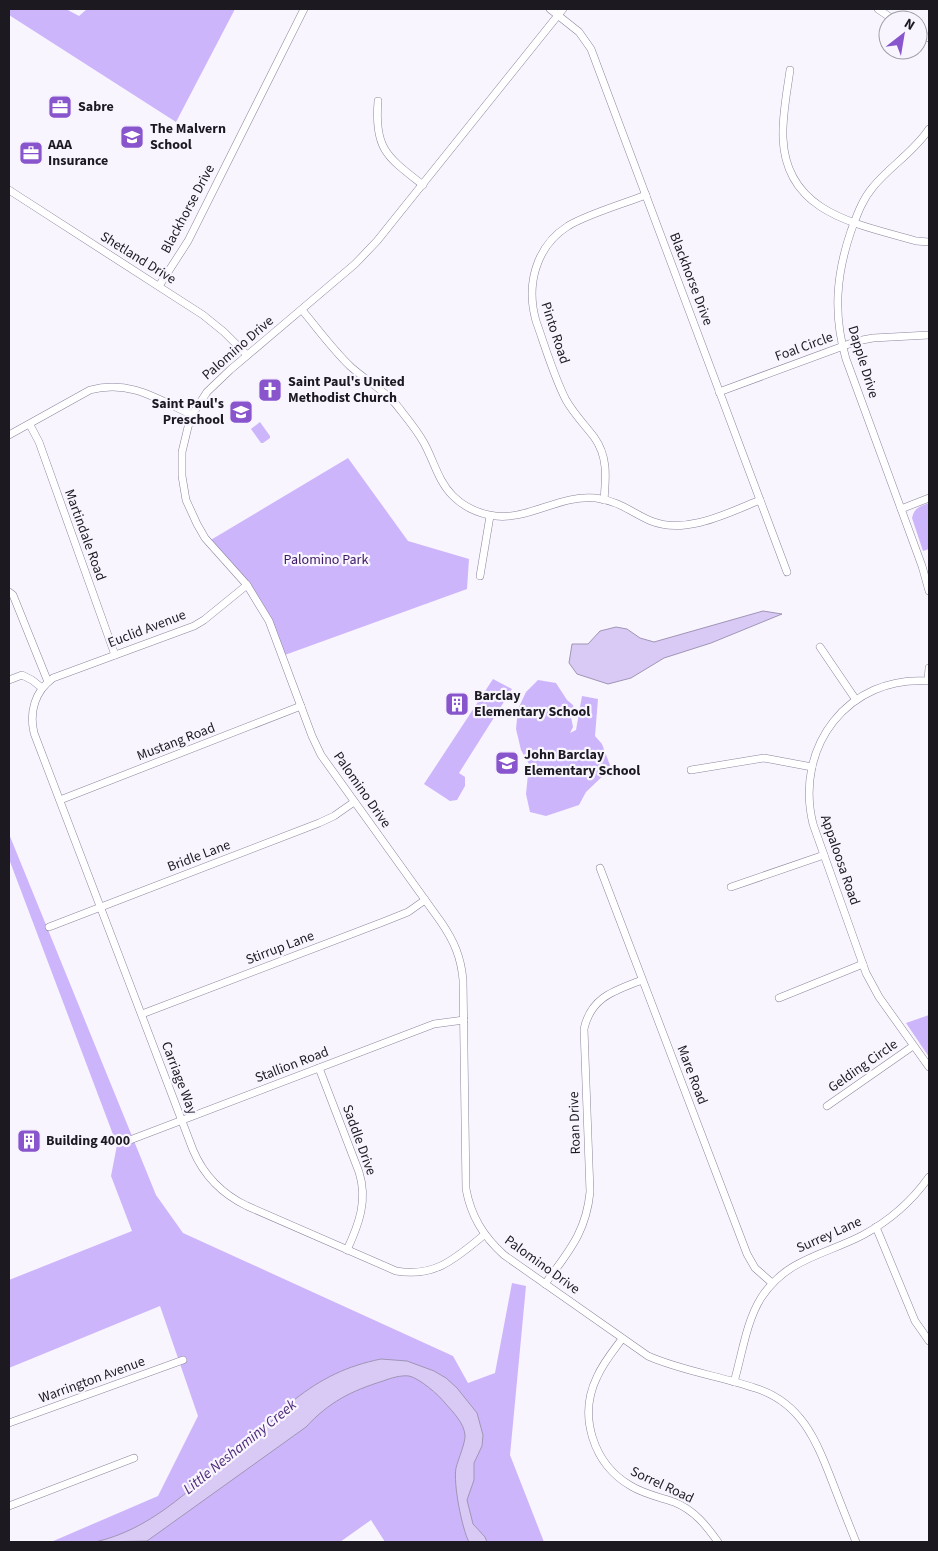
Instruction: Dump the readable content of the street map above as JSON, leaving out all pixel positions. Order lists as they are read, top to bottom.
{
  "streets": {
    "street": [
      "Blackhorse Drive",
      "Shetland Drive",
      "Pinto Road",
      "Foal Circle",
      "Palomino Drive",
      "Dapple Drive",
      "Martindale Road",
      "Euclid Avenue",
      "Mustang Road",
      "Bridle Lane",
      "Appaloosa Road",
      "Stirrup Lane",
      "Stallion Road",
      "Gelding Circle",
      "Mare Road",
      "Carriage Way",
      "Roan Drive",
      "Saddle Drive",
      "Surrey Lane",
      "Warrington Avenue",
      "Sorrel Road"
    ]
  },
  "crossings": [
    ["Blackhorse Drive", "Shetland Drive"],
    ["Blackhorse Drive", "Pinto Road"],
    ["Blackhorse Drive", "Foal Circle"],
    ["Blackhorse Drive", "Palomino Drive"],
    ["Shetland Drive", "Palomino Drive"],
    ["Foal Circle", "Dapple Drive"],
    ["Palomino Drive", "Euclid Avenue"],
    ["Palomino Drive", "Mustang Road"],
    ["Palomino Drive", "Bridle Lane"],
    ["Palomino Drive", "Stirrup Lane"],
    ["Palomino Drive", "Stallion Road"],
    ["Palomino Drive", "Carriage Way"],
    ["Palomino Drive", "Roan Drive"],
    ["Palomino Drive", "Surrey Lane"],
    ["Palomino Drive", "Sorrel Road"],
    ["Martindale Road", "Euclid Avenue"],
    ["Euclid Avenue", "Carriage Way"],
    ["Mustang Road", "Carriage Way"],
    ["Bridle Lane", "Carriage Way"],
    ["Appaloosa Road", "Gelding Circle"],
    ["Stirrup Lane", "Carriage Way"],
    ["Stallion Road", "Carriage Way"],
    ["Stallion Road", "Saddle Drive"],
    ["Mare Road", "Roan Drive"],
    ["Mare Road", "Surrey Lane"],
    ["Carriage Way", "Saddle Drive"]
  ],
  "water": ["Little Neshaminy Creek"],
  "parks": ["Palomino Park"],
  "places": {
    "office": ["Sabre", "AAA Insurance"],
    "school or university": ["The Malvern School", "Saint Paul's Preschool", "John Barclay Elementary School"],
    "church": ["Saint Paul's United Methodist Church"],
    "building": ["Barclay Elementary School", "Building 4000"]
  },
  "north": "top right"
}
